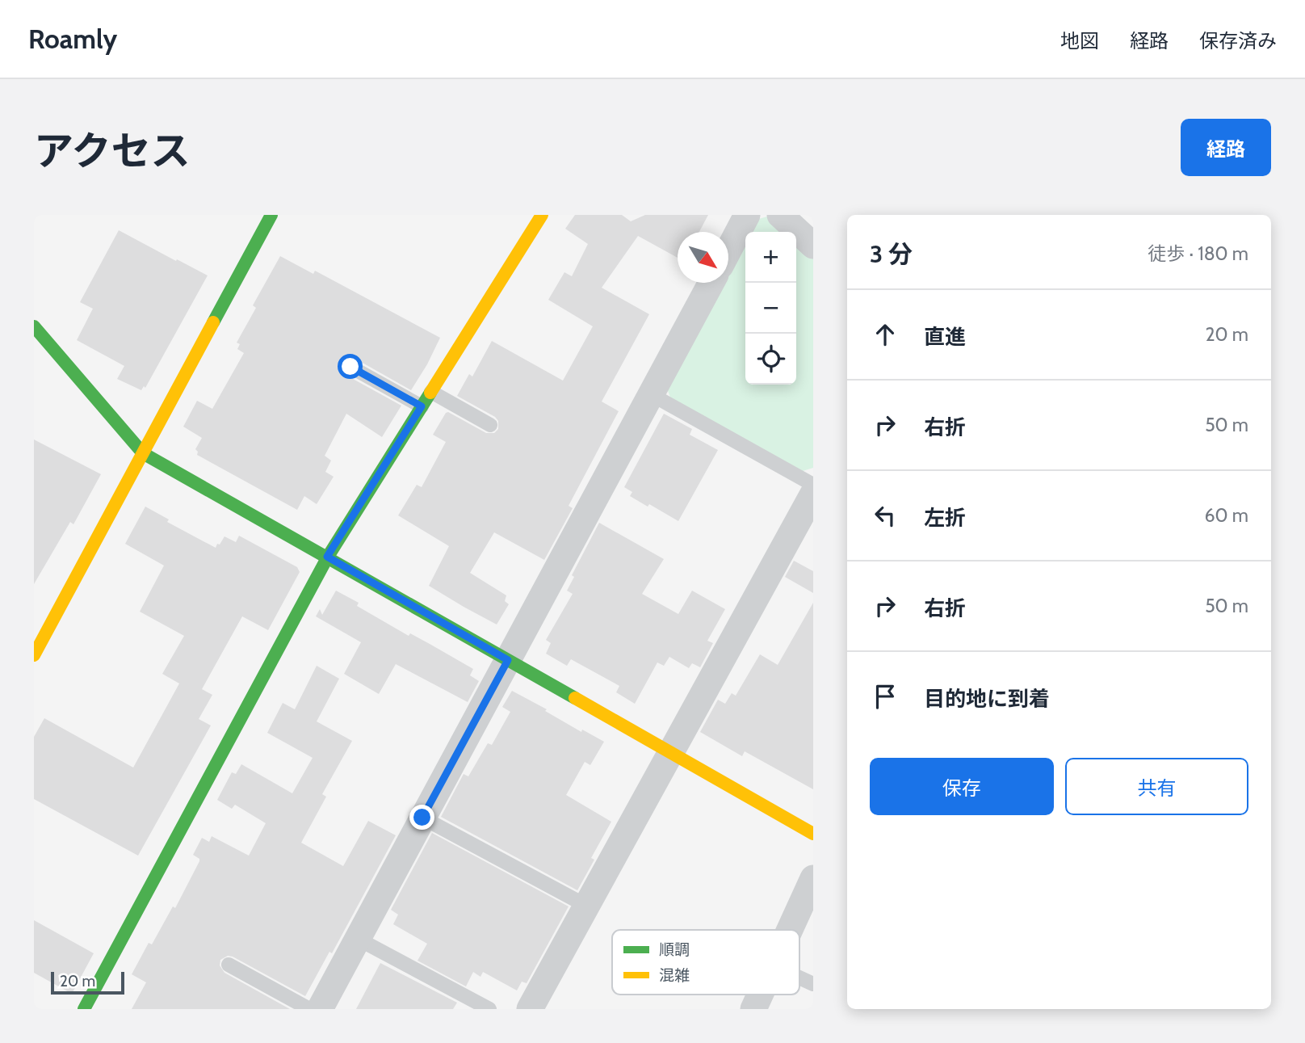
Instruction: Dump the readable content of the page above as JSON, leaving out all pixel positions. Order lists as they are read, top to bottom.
{
  "legend": ["順調", "混雑"],
  "scale_bar": "20 m",
  "north": "bottom right",
  "page": {
    "header": "Roamly",
    "nav": ["地図", "経路", "保存済み"],
    "title": "アクセス",
    "buttons": [
      "経路",
      ["保存", "共有"]
    ],
    "heading": ["3 分", "徒歩 · 180 m"],
    "map_buttons": ["+", "−"],
    "list": [
      ["直進", "20 m"],
      ["右折", "50 m"],
      ["左折", "60 m"],
      ["右折", "50 m"],
      "目的地に到着"
    ],
    "scale": "20 m"
  }
}
